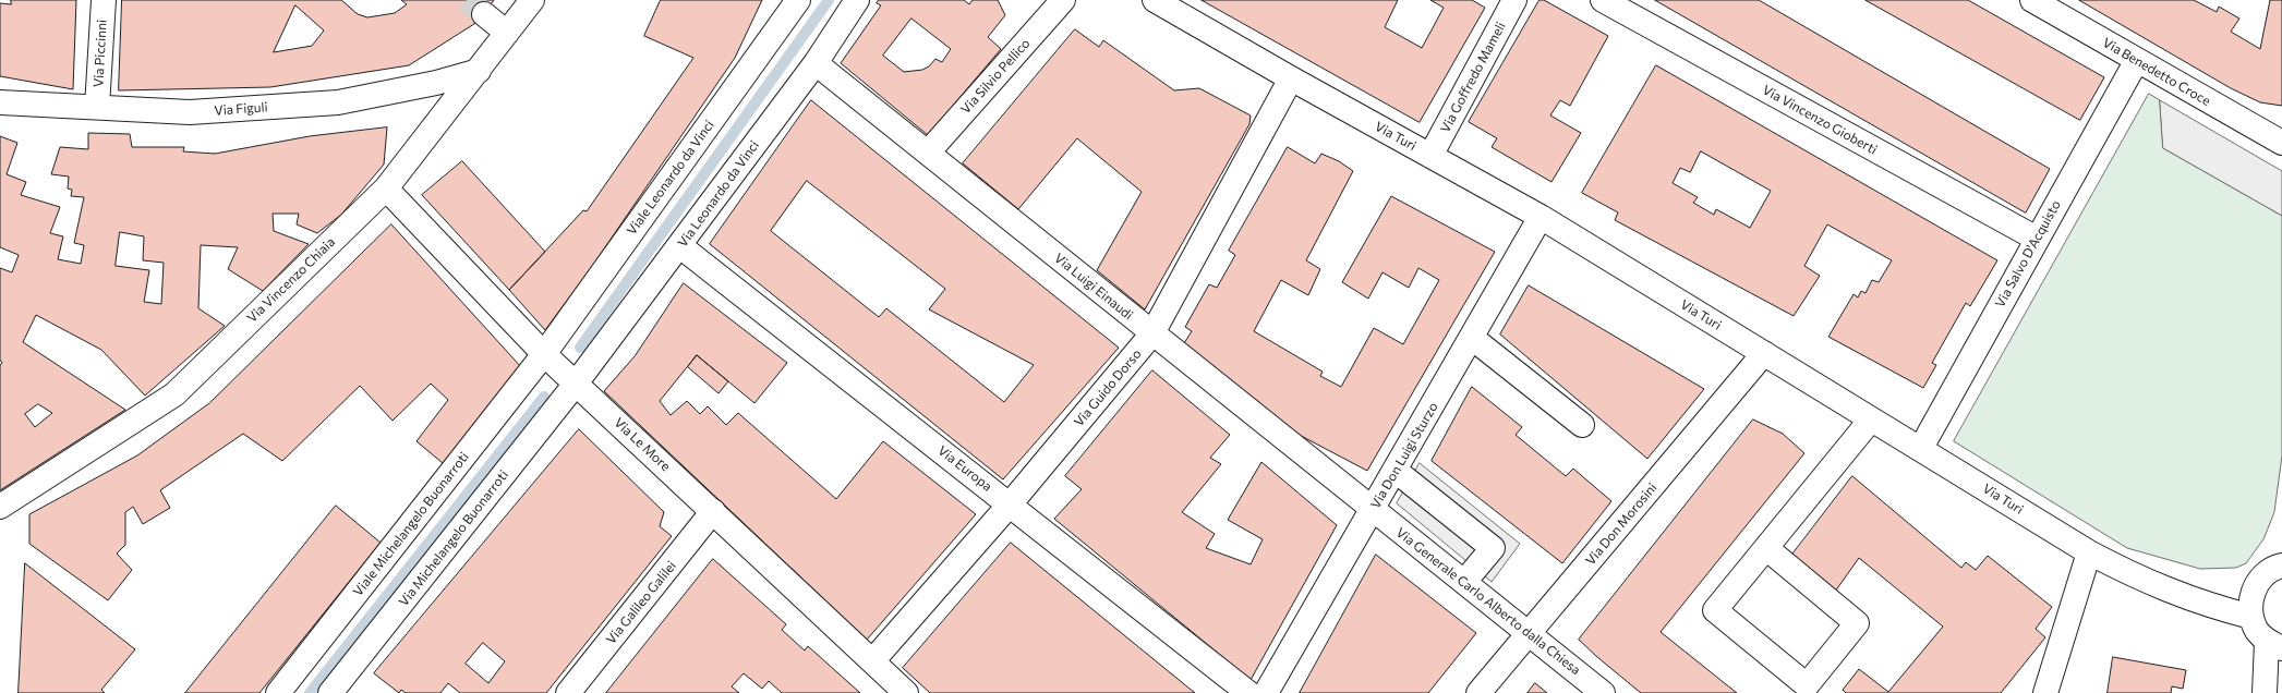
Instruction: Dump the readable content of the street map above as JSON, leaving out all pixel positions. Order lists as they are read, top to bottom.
{
  "streets": {
    "street": [
      "Via Piccinni",
      "Via Benedetto Croce",
      "Via Silvio Pellico",
      "Via Goffredo Mameli",
      "Via Figuli",
      "Via Vincenzo Gioberti",
      "Via Turi",
      "Viale Leonardo da Vinci",
      "Via Leonardo da Vinci",
      "Via Salvo D'Acquisto",
      "Via Vincenzo Chiaia",
      "Via Luigi Einaudi",
      "Via Guido Dorso",
      "Via Le More",
      "Via Don Luigi Sturzo",
      "Via Europa",
      "Viale Michelangelo Buonarroti",
      "Via Don Morosini",
      "Via Michelangelo Buonarroti",
      "Via Generale Carlo Alberto dalla Chiesa",
      "Via Galileo Galilei"
    ]
  },
  "crossings": [
    ["Via Piccinni", "Via Figuli"],
    ["Via Benedetto Croce", "Via Salvo D'Acquisto"],
    ["Via Silvio Pellico", "Via Luigi Einaudi"],
    ["Via Goffredo Mameli", "Via Turi"],
    ["Via Figuli", "Via Vincenzo Chiaia"],
    ["Via Vincenzo Gioberti", "Via Salvo D'Acquisto"],
    ["Via Turi", "Via Salvo D'Acquisto"],
    ["Via Turi", "Via Guido Dorso"],
    ["Via Turi", "Via Don Luigi Sturzo"],
    ["Via Turi", "Via Don Morosini"],
    ["Viale Leonardo da Vinci", "Via Le More"],
    ["Viale Leonardo da Vinci", "Viale Michelangelo Buonarroti"],
    ["Via Leonardo da Vinci", "Via Luigi Einaudi"],
    ["Via Leonardo da Vinci", "Via Le More"],
    ["Via Leonardo da Vinci", "Via Europa"],
    ["Via Leonardo da Vinci", "Via Michelangelo Buonarroti"],
    ["Via Vincenzo Chiaia", "Via Le More"],
    ["Via Luigi Einaudi", "Via Guido Dorso"],
    ["Via Luigi Einaudi", "Via Don Luigi Sturzo"],
    ["Via Luigi Einaudi", "Via Generale Carlo Alberto dalla Chiesa"],
    ["Via Guido Dorso", "Via Le More"],
    ["Via Guido Dorso", "Via Europa"],
    ["Via Le More", "Viale Michelangelo Buonarroti"],
    ["Via Le More", "Via Michelangelo Buonarroti"],
    ["Via Le More", "Via Galileo Galilei"],
    ["Via Don Luigi Sturzo", "Via Generale Carlo Alberto dalla Chiesa"],
    ["Via Don Morosini", "Via Generale Carlo Alberto dalla Chiesa"]
  ]
}
